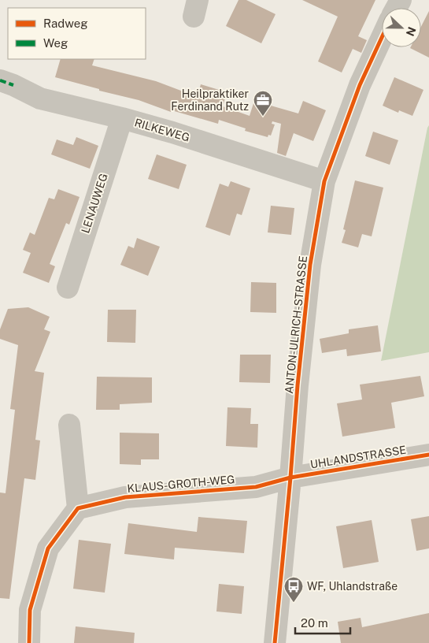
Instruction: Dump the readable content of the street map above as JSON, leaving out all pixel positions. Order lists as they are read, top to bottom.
{
  "streets": {
    "street": [
      "RILKEWEG",
      "LENAUWEG",
      "ANTON-ULRICH-STRASSE",
      "UHLANDSTRASSE",
      "KLAUS-GROTH-WEG"
    ]
  },
  "crossings": [
    ["RILKEWEG", "LENAUWEG"],
    ["RILKEWEG", "ANTON-ULRICH-STRASSE"],
    ["ANTON-ULRICH-STRASSE", "UHLANDSTRASSE"],
    ["ANTON-ULRICH-STRASSE", "KLAUS-GROTH-WEG"],
    ["UHLANDSTRASSE", "KLAUS-GROTH-WEG"]
  ],
  "places": {
    "office": ["Heilpraktiker Ferdinand Rutz"],
    "bus stop": ["WF, Uhlandstraße"]
  },
  "legend": ["Radweg", "Weg"],
  "scale_bar": "20 m",
  "north": "right"
}
